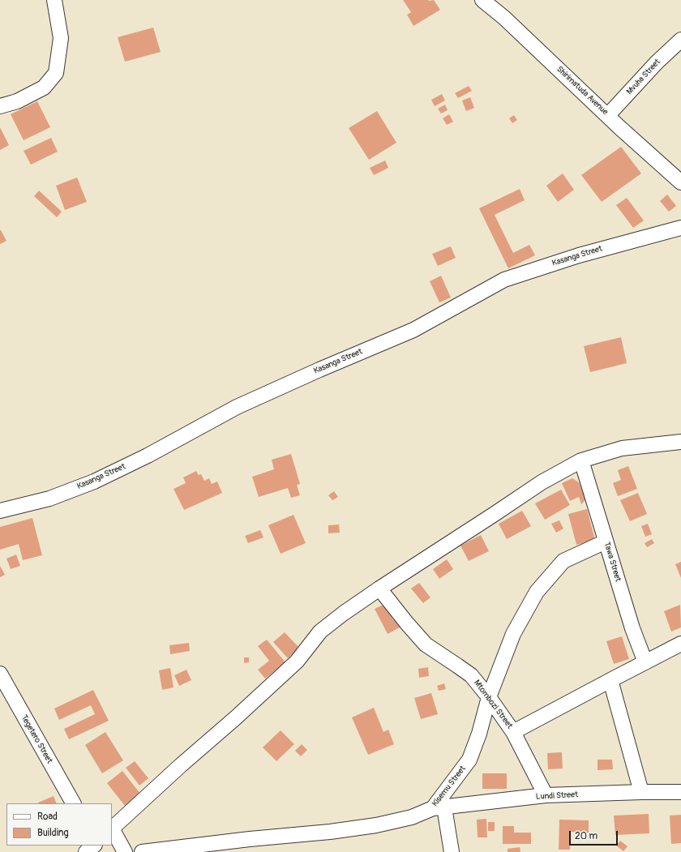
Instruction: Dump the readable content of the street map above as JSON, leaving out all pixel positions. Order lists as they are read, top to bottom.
{
  "streets": {
    "street": [
      "Mvuha Street",
      "Shirimatuda Avenue",
      "Kasanga Street",
      "Tawa Street",
      "Mtombozi Street",
      "Tegetero Street",
      "Kisemu Street",
      "Lundi Street"
    ]
  },
  "crossings": [
    ["Mvuha Street", "Shirimatuda Avenue"],
    ["Tawa Street", "Kisemu Street"],
    ["Mtombozi Street", "Kisemu Street"],
    ["Mtombozi Street", "Lundi Street"],
    ["Kisemu Street", "Lundi Street"]
  ],
  "legend": ["Road", "Building"],
  "scale_bar": "20 m"
}
